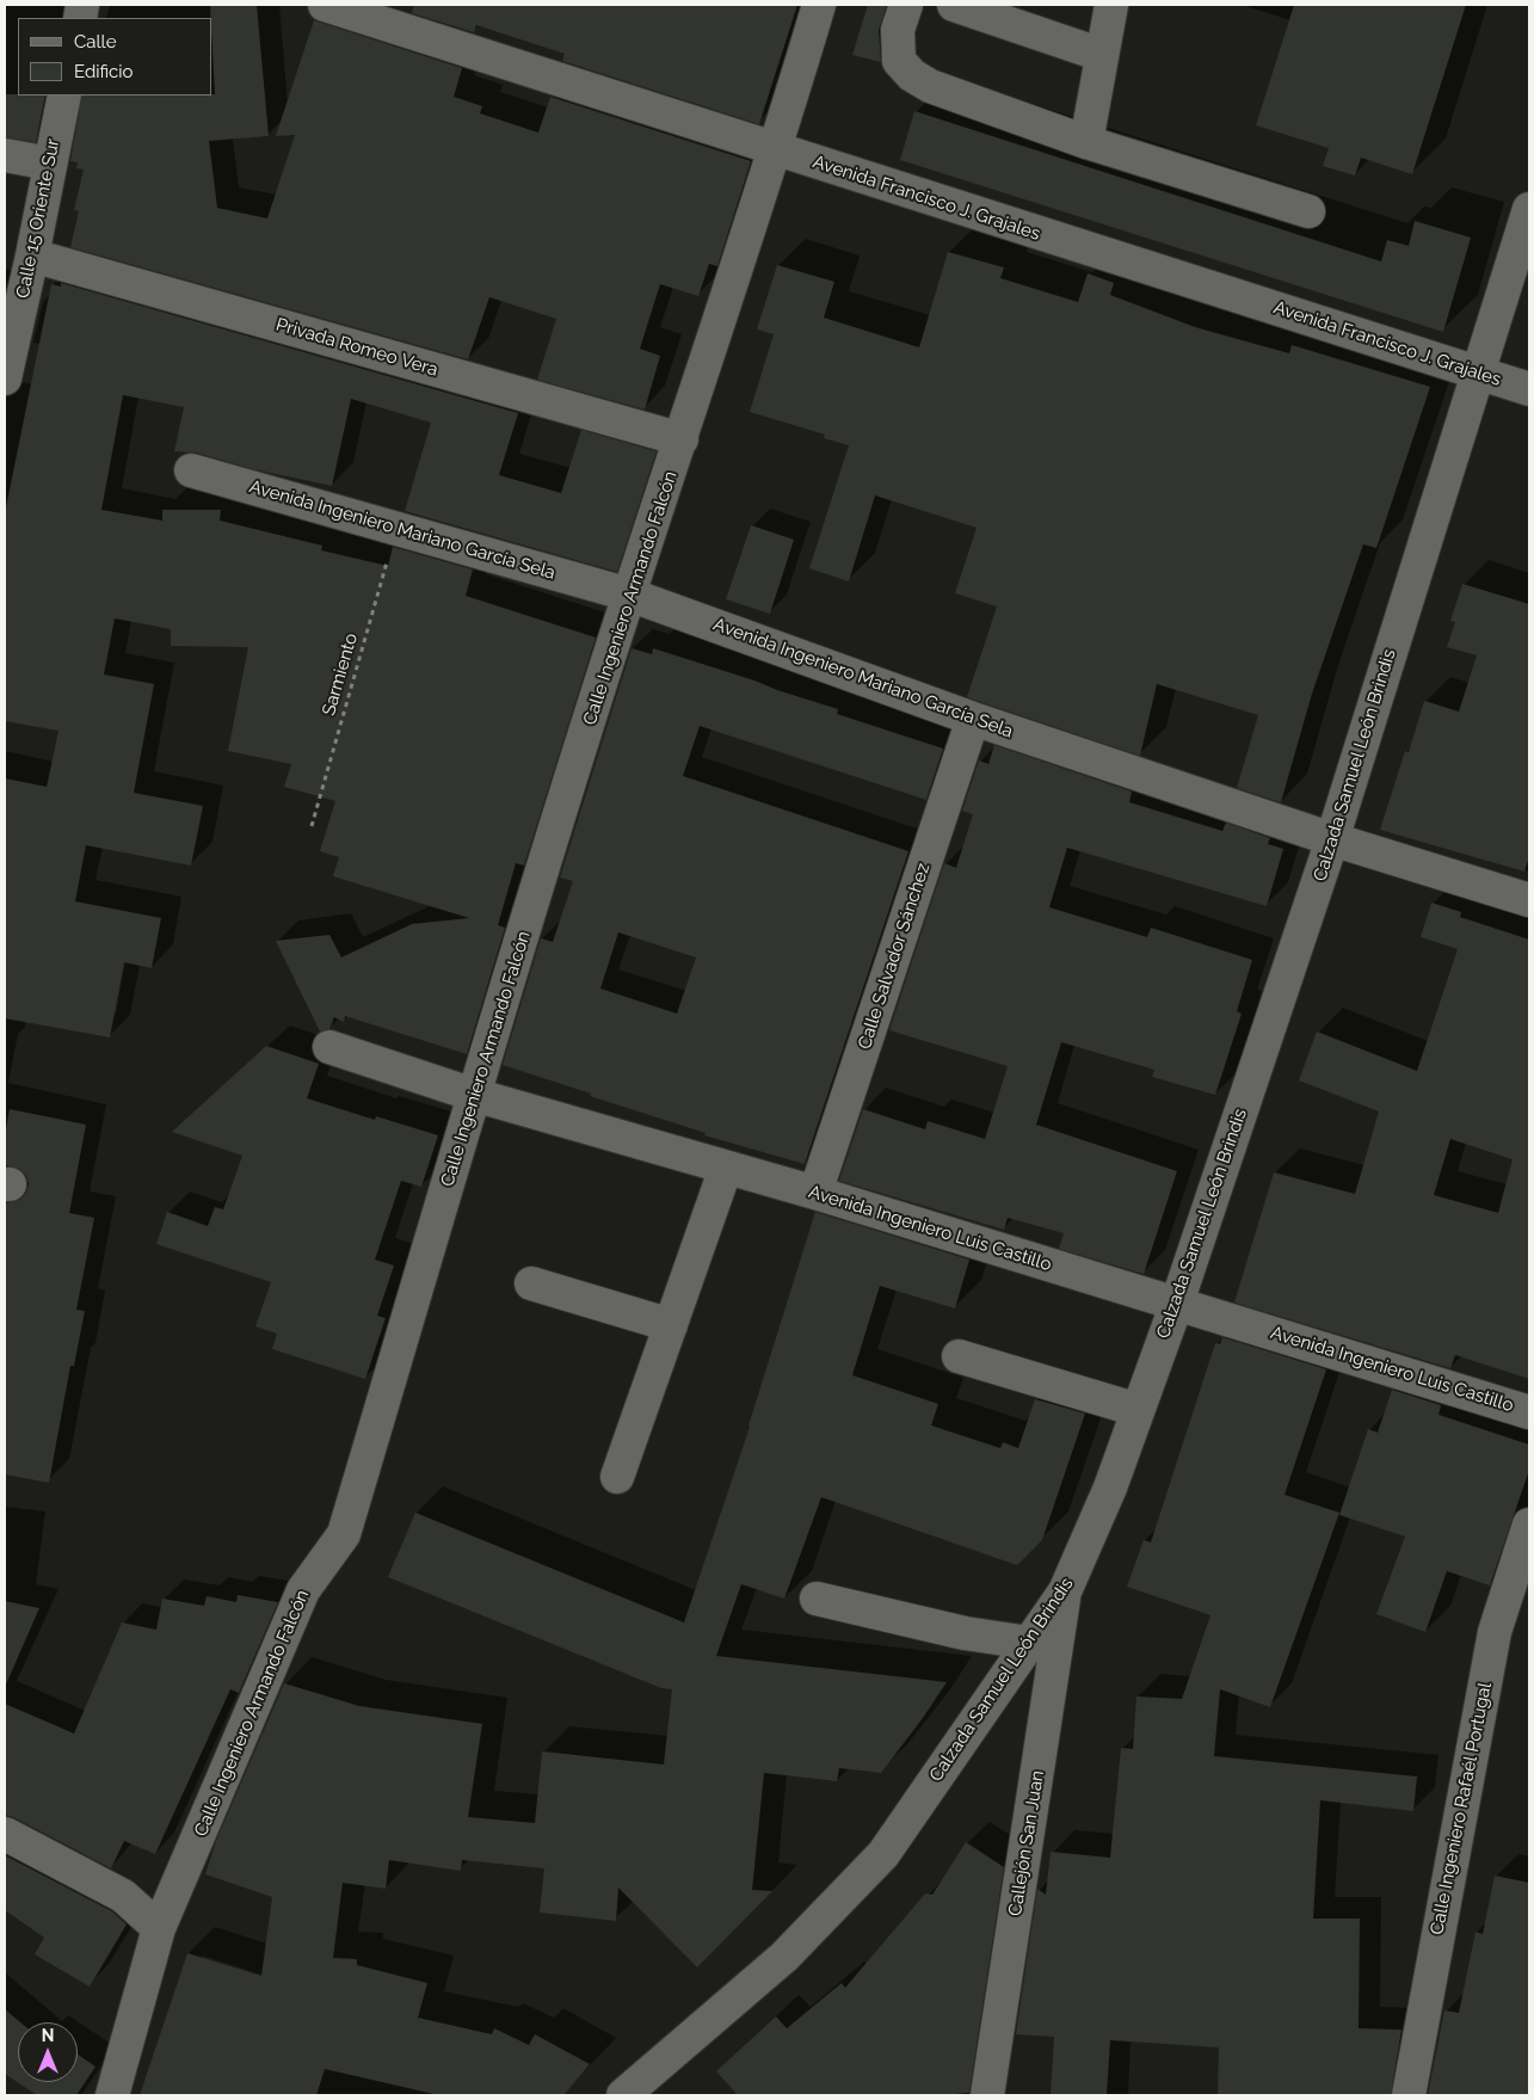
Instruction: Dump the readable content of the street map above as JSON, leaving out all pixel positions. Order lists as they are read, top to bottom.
{
  "streets": {
    "street": [
      "Avenida Francisco J. Grajales",
      "Calle 15 Oriente Sur",
      "Privada Romeo Vera",
      "Avenida Ingeniero Mariano García Sela",
      "Calle Ingeniero Armando Falcón",
      "Calzada Samuel León Brindis",
      "Calle Salvador Sánchez",
      "Avenida Ingeniero Luis Castillo",
      "Calle Ingeniero Rafaél Portugal",
      "Callejón San Juan"
    ],
    "path": ["Sarmiento"]
  },
  "crossings": [
    ["Avenida Francisco J. Grajales", "Calle Ingeniero Armando Falcón"],
    ["Avenida Francisco J. Grajales", "Calzada Samuel León Brindis"],
    ["Calle 15 Oriente Sur", "Privada Romeo Vera"],
    ["Privada Romeo Vera", "Calle Ingeniero Armando Falcón"],
    ["Avenida Ingeniero Mariano García Sela", "Calle Ingeniero Armando Falcón"],
    ["Avenida Ingeniero Mariano García Sela", "Sarmiento"],
    ["Avenida Ingeniero Mariano García Sela", "Calzada Samuel León Brindis"],
    ["Avenida Ingeniero Mariano García Sela", "Calle Salvador Sánchez"],
    ["Calle Ingeniero Armando Falcón", "Avenida Ingeniero Luis Castillo"],
    ["Calzada Samuel León Brindis", "Avenida Ingeniero Luis Castillo"],
    ["Calzada Samuel León Brindis", "Callejón San Juan"],
    ["Calle Salvador Sánchez", "Avenida Ingeniero Luis Castillo"]
  ],
  "legend": ["Calle", "Edificio"],
  "north": "top"
}
